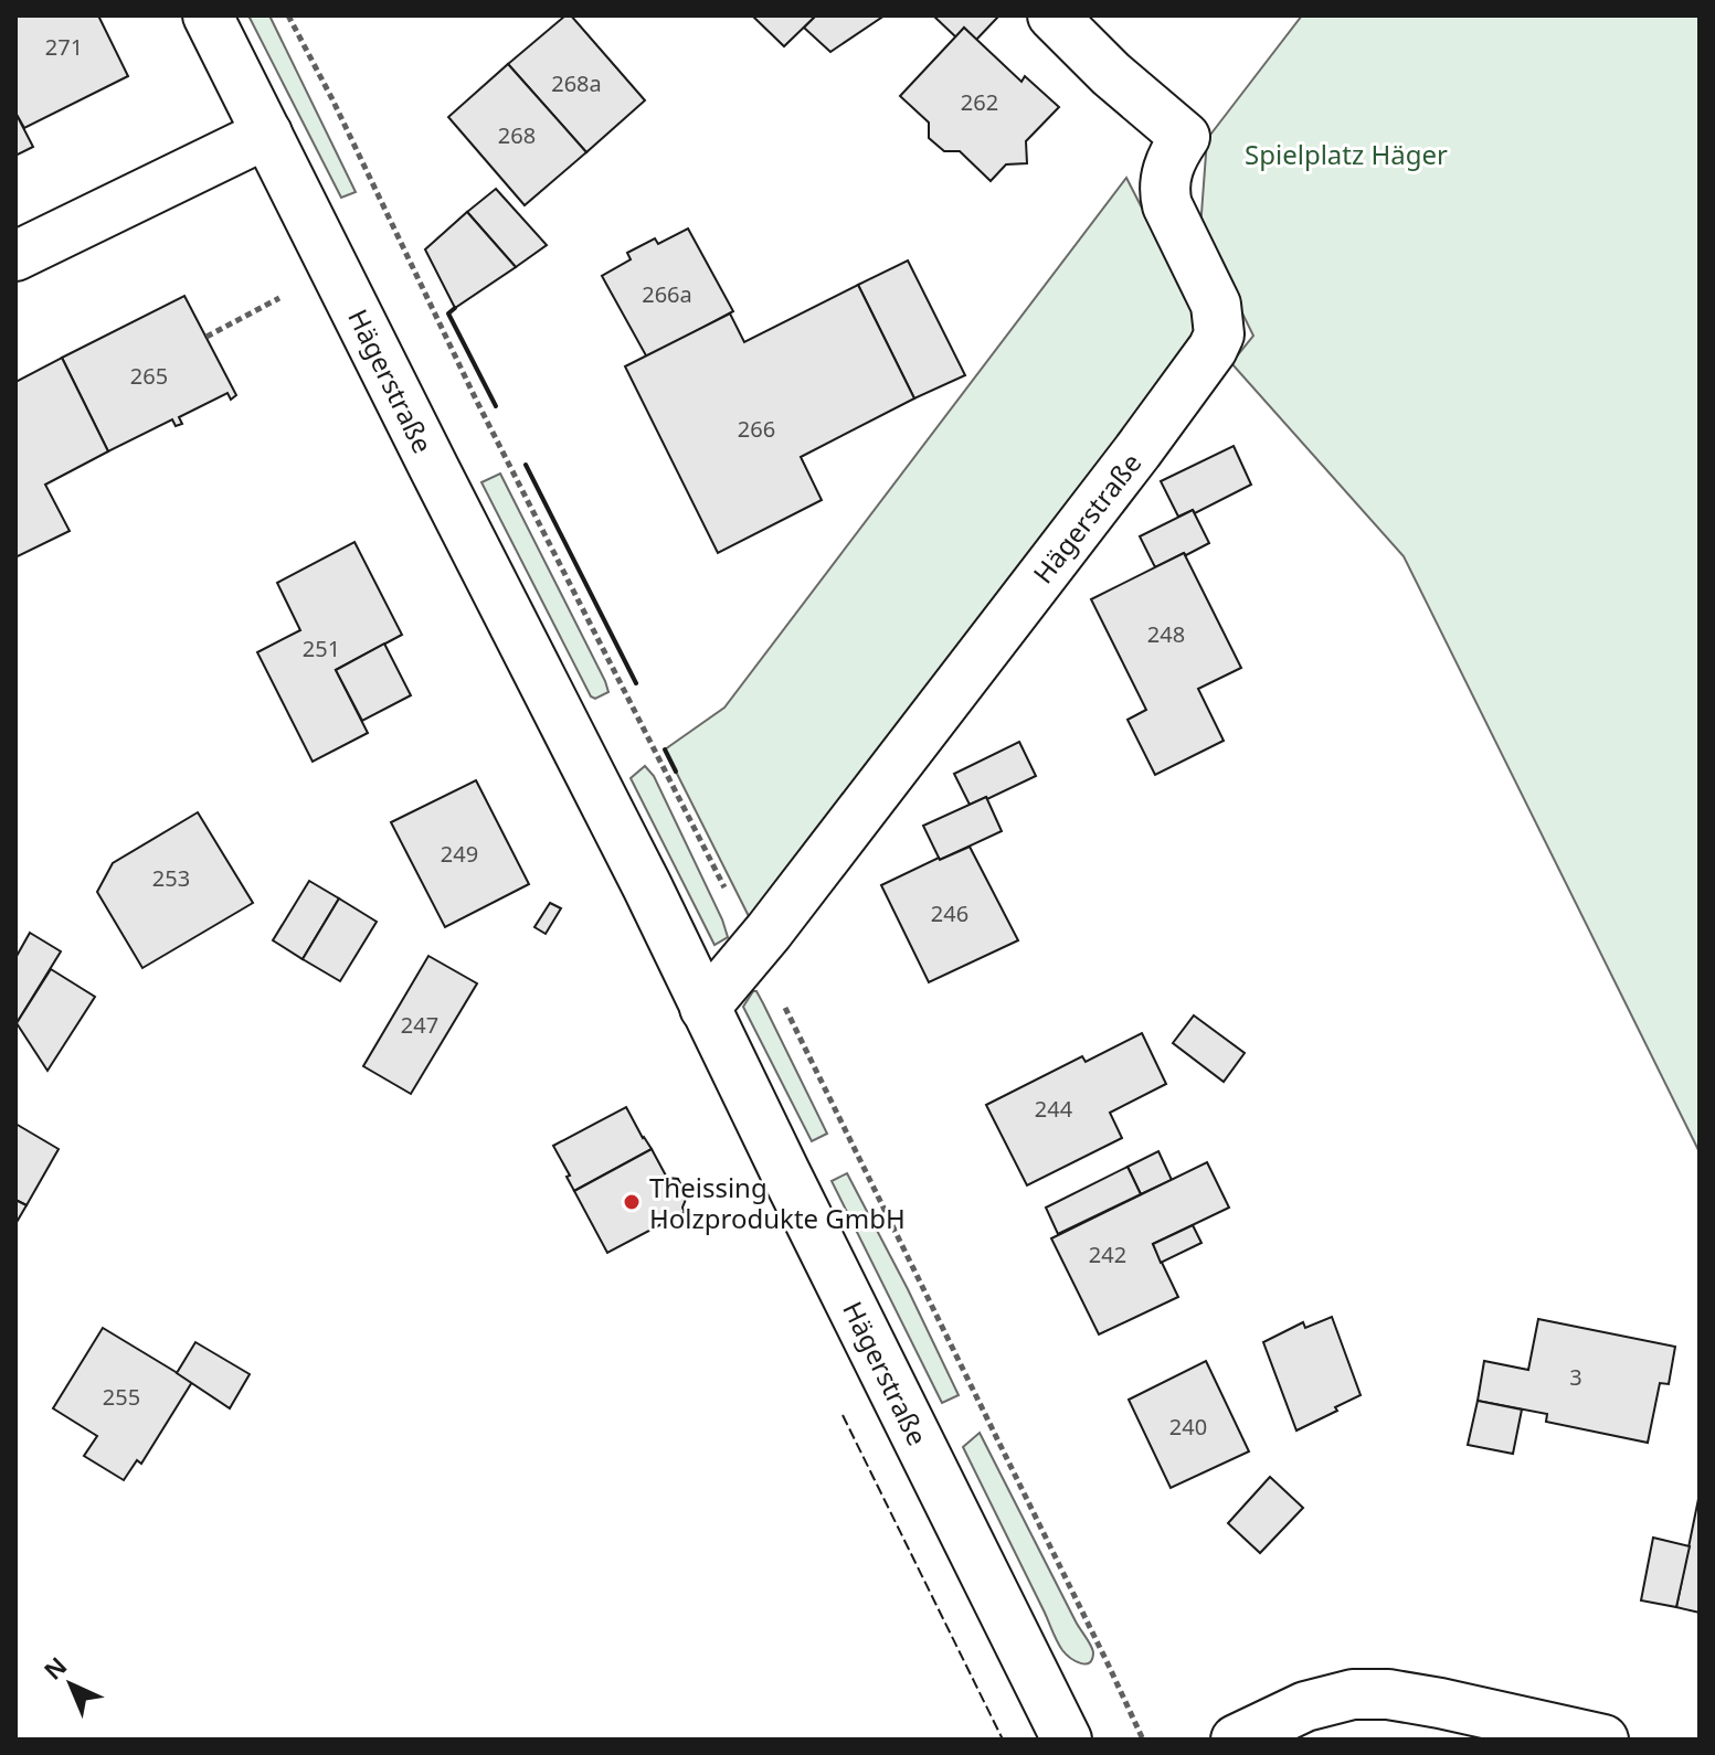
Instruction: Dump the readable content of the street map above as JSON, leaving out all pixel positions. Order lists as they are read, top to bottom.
{
  "streets": {
    "main road": ["Hägerstraße"]
  },
  "parks": ["Spielplatz Häger"],
  "places": ["Theissing Holzprodukte GmbH"],
  "house_numbers": [
    "271",
    "268a",
    "262",
    "268",
    "266a",
    "265",
    "266",
    "248",
    "251",
    "249",
    "253",
    "246",
    "247",
    "244",
    "242",
    "3",
    "255",
    "240"
  ],
  "north": "top left"
}
